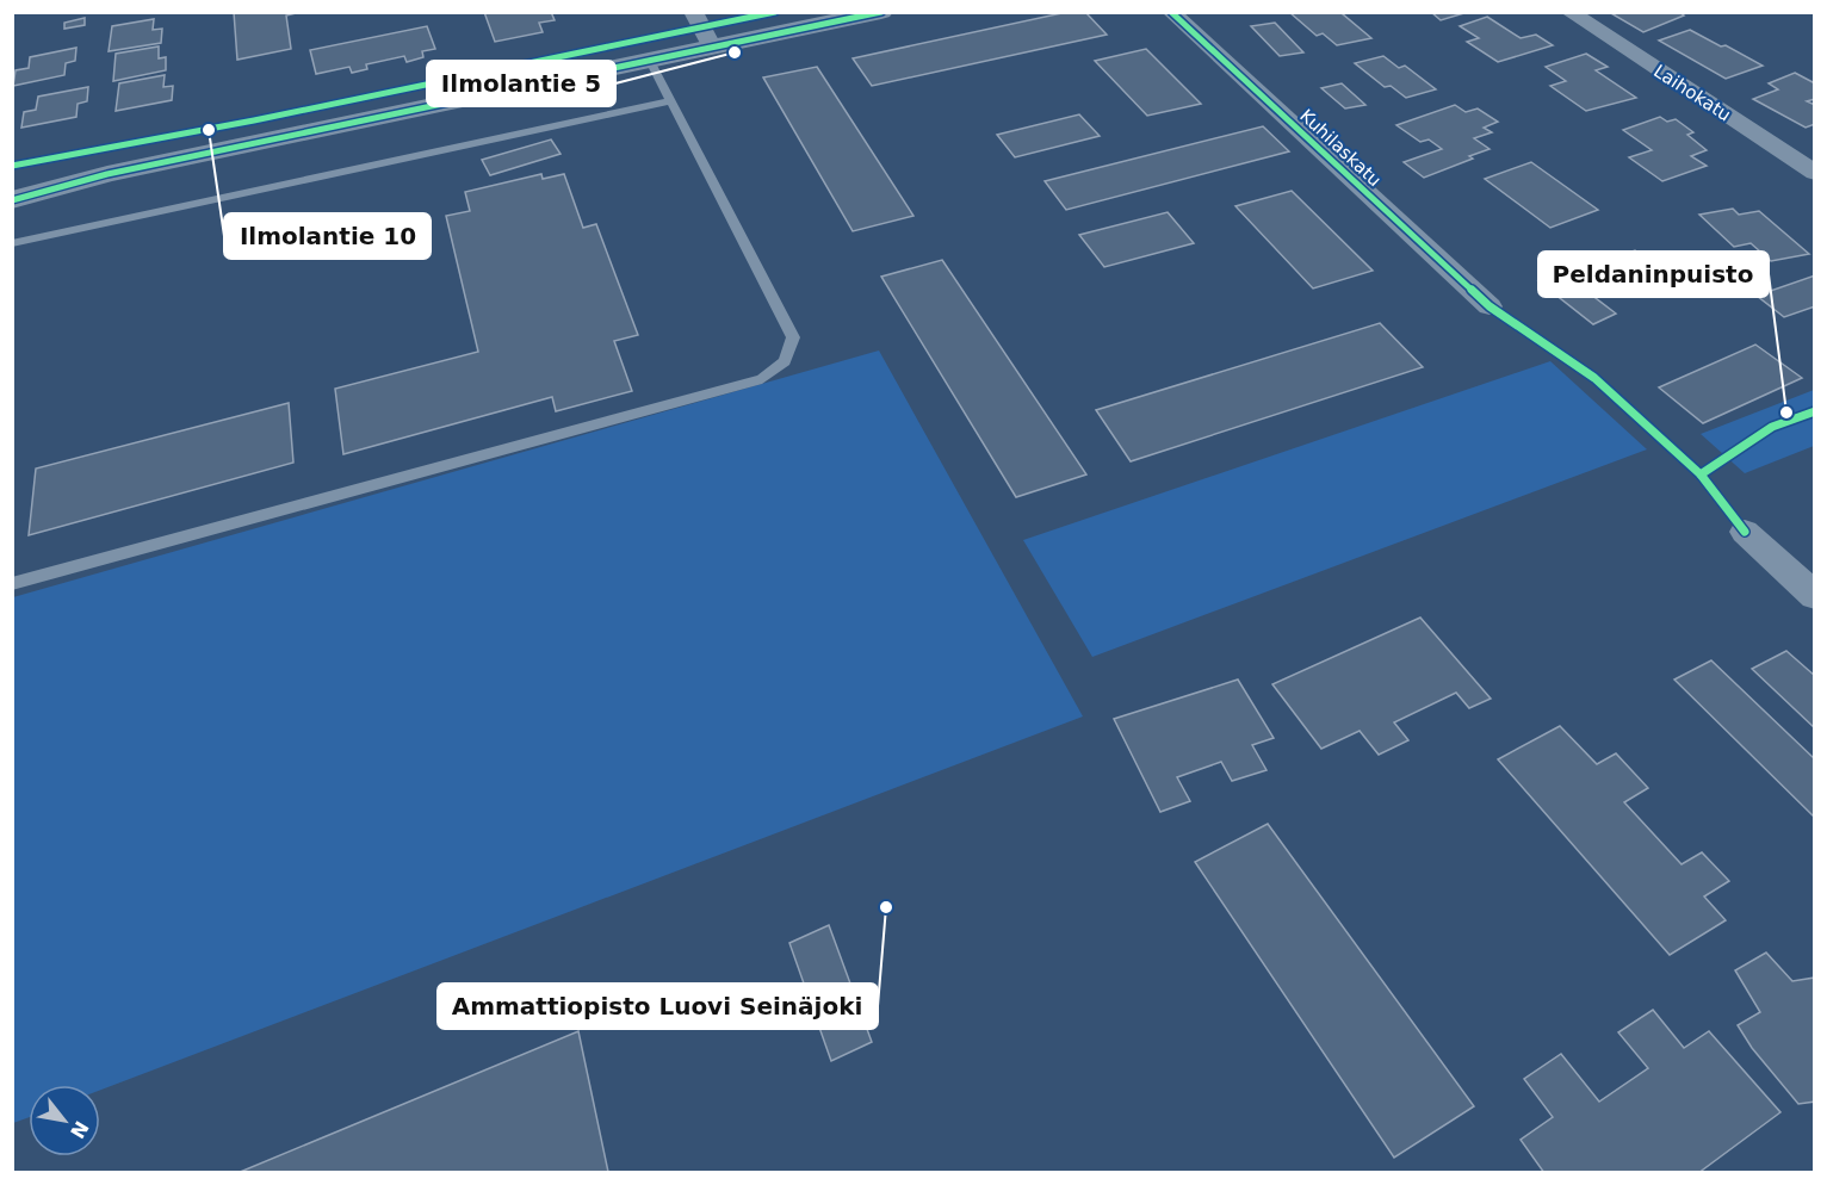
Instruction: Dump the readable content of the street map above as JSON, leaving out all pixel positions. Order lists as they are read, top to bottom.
{
  "streets": {
    "street": ["Laihokatu", "Kuhilaskatu"]
  },
  "places": [
    "Ilmolantie 5",
    "Ilmolantie 10",
    "Peldaninpuisto",
    "Ammattiopisto Luovi Seinäjoki"
  ],
  "north": "bottom right"
}
